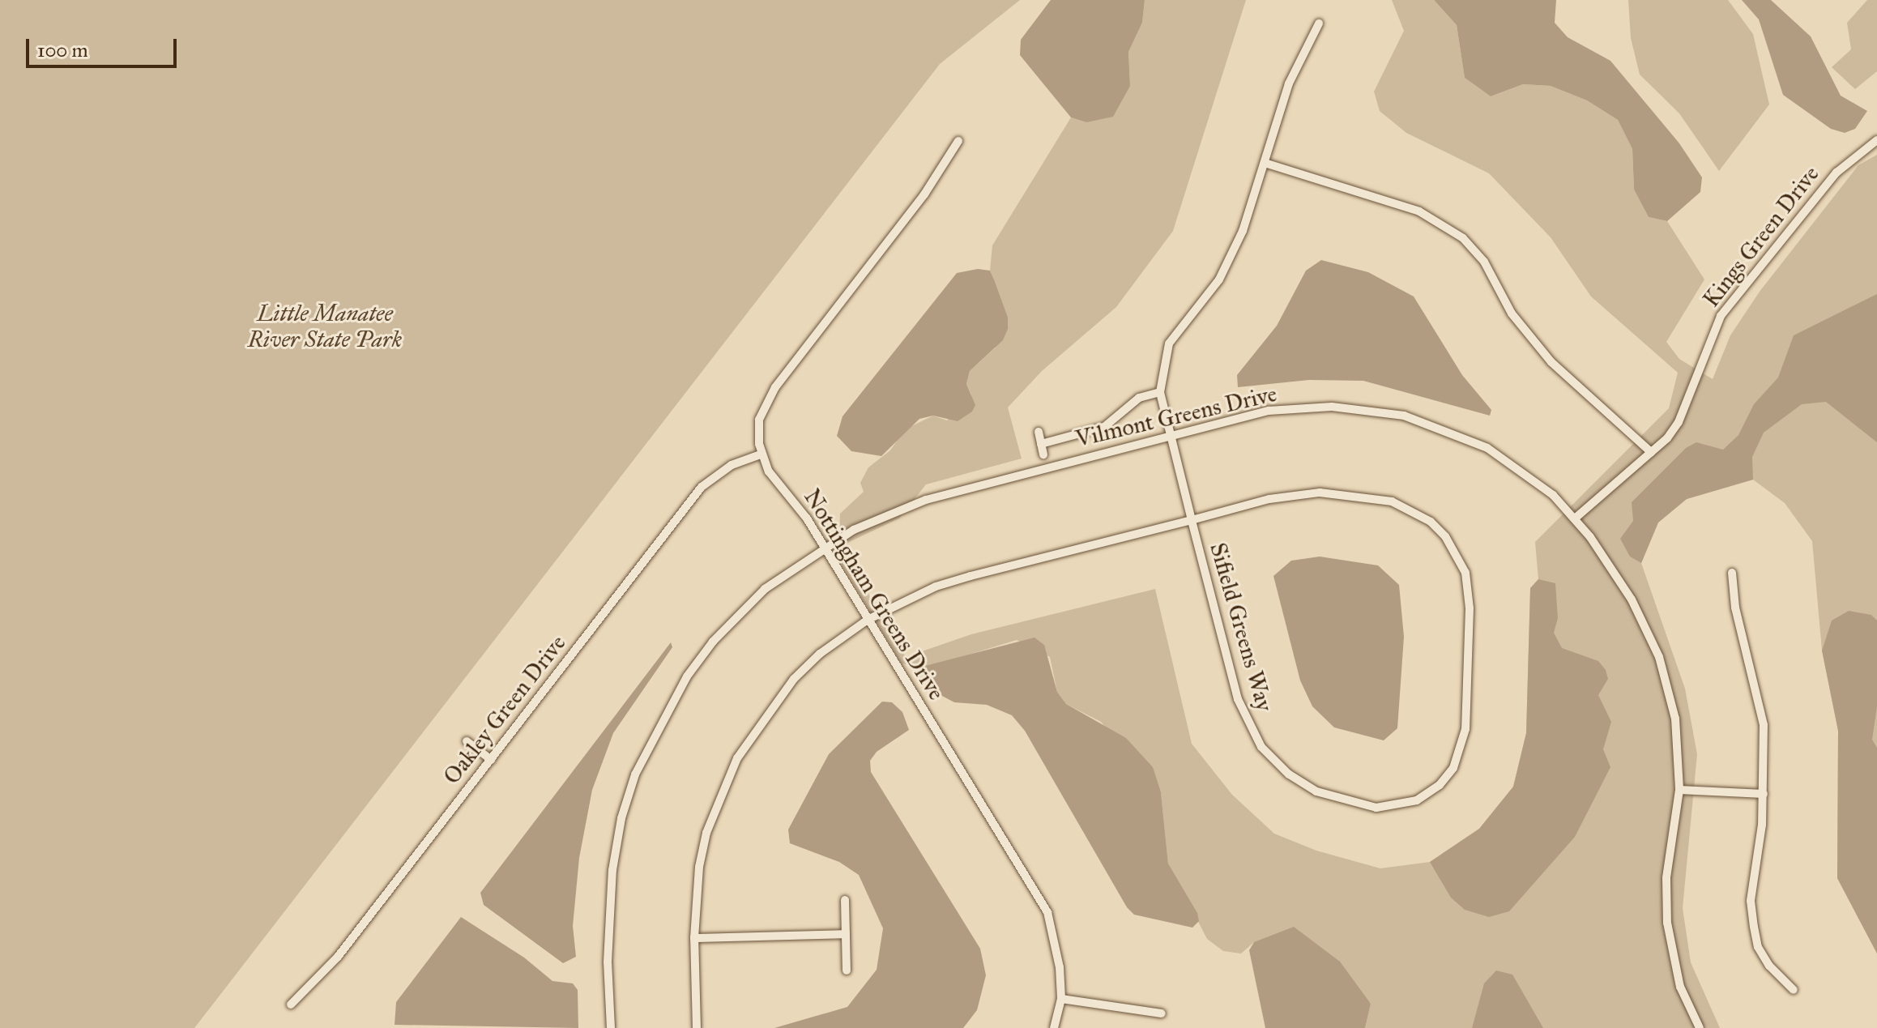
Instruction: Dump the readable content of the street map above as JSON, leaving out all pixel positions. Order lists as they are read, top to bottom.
{
  "streets": {
    "street": [
      "Kings Green Drive",
      "Vilmont Greens Drive",
      "Nottingham Greens Drive",
      "Sifield Greens Way",
      "Oakley Green Drive"
    ]
  },
  "crossings": [
    ["Kings Green Drive", "Vilmont Greens Drive"],
    ["Vilmont Greens Drive", "Nottingham Greens Drive"],
    ["Vilmont Greens Drive", "Sifield Greens Way"],
    ["Nottingham Greens Drive", "Sifield Greens Way"],
    ["Nottingham Greens Drive", "Oakley Green Drive"]
  ],
  "parks": ["Little Manatee River State Park"],
  "scale_bar": "100 m"
}
